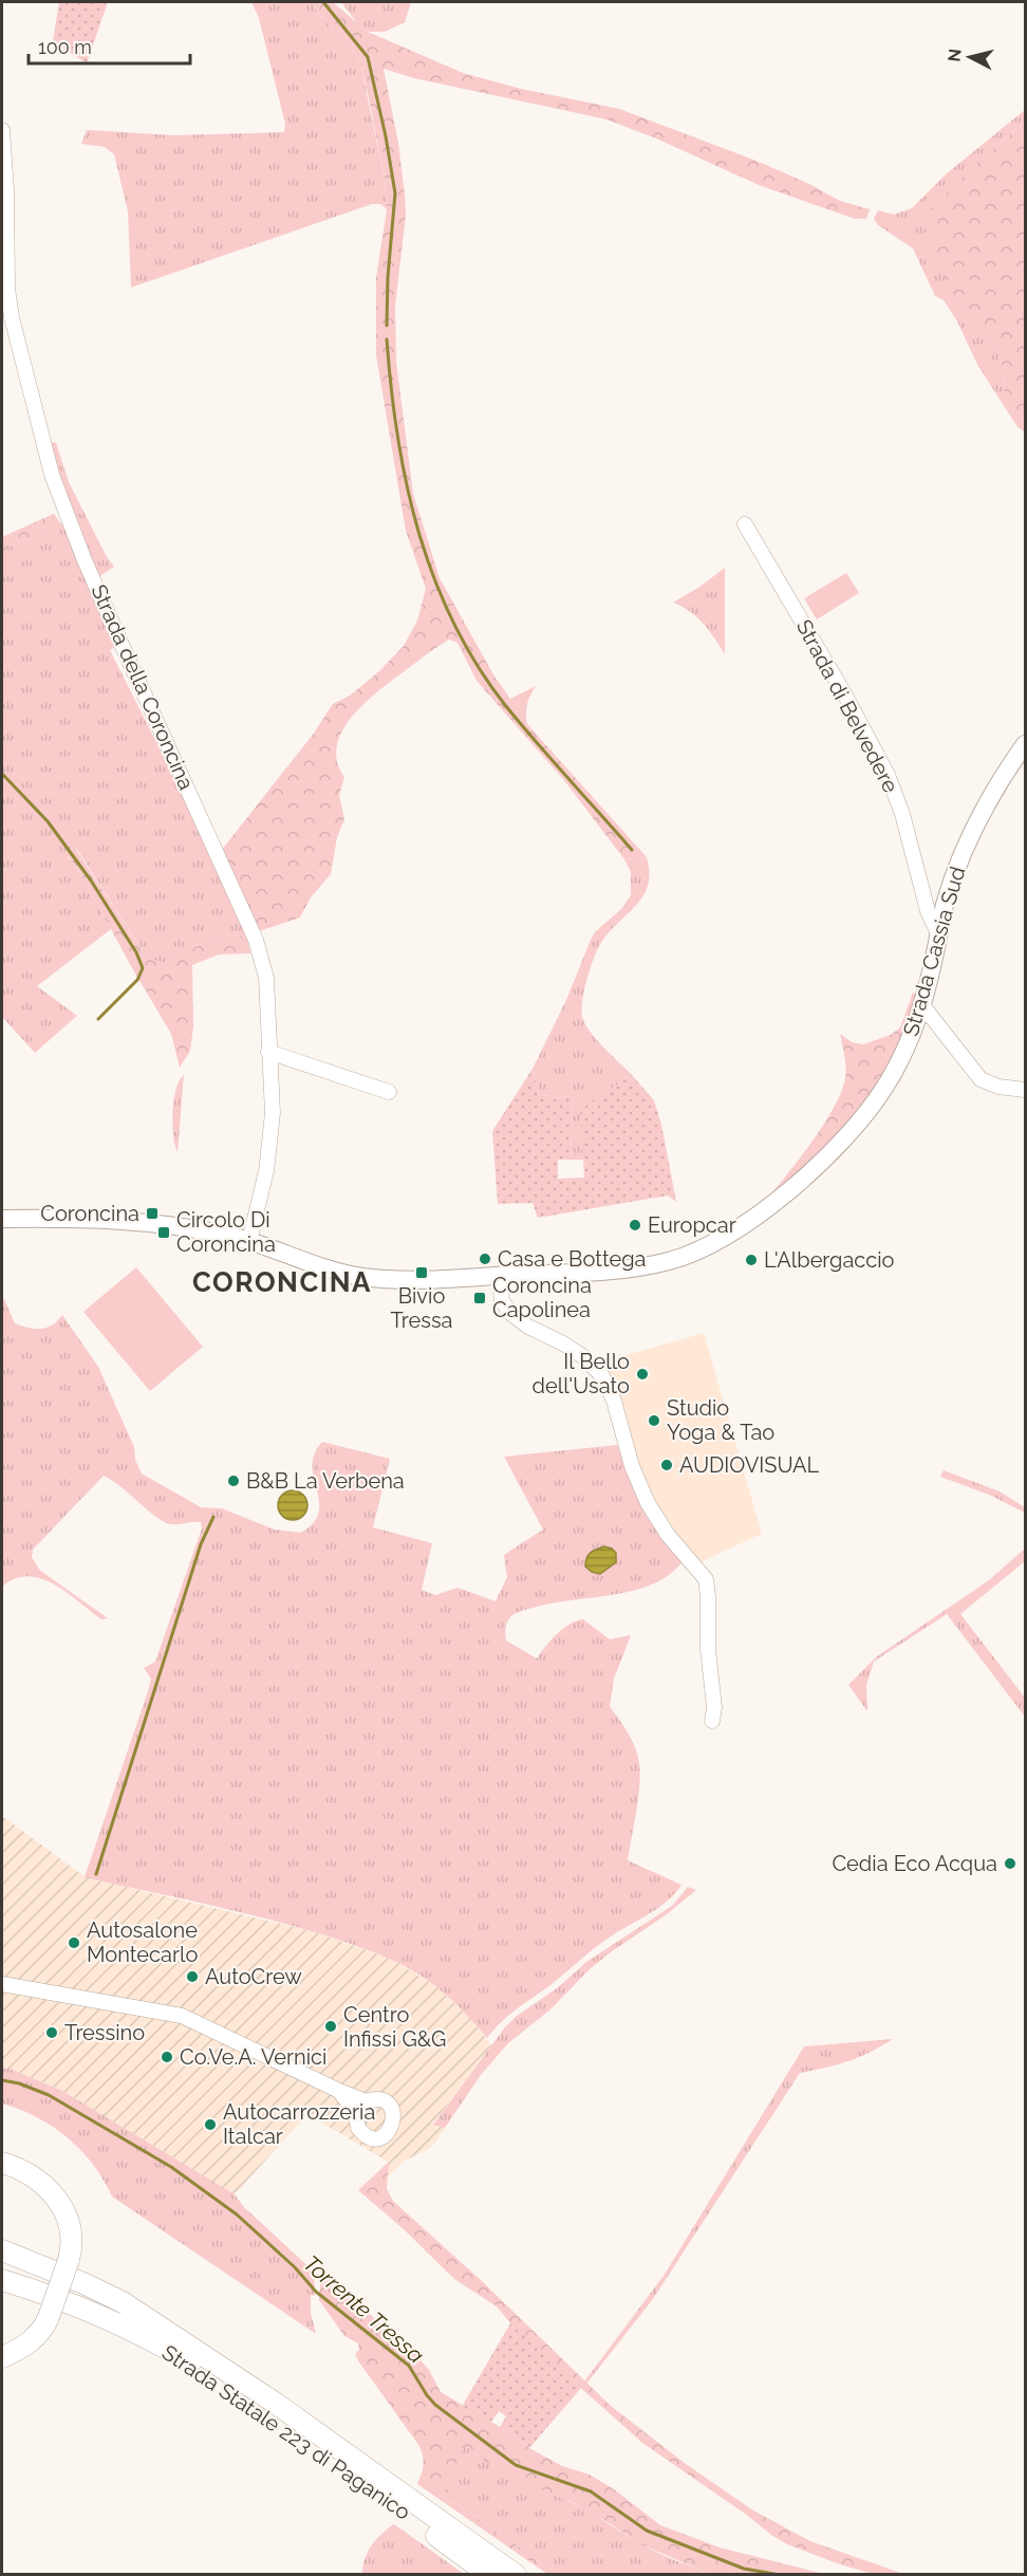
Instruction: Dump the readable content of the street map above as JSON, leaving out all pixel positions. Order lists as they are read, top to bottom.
{
  "streets": {
    "highway": ["Strada Statale 223 di Paganico"],
    "main road": ["Strada Cassia Sud"],
    "street": ["Strada della Coroncina", "Strada di Belvedere"]
  },
  "crossings": [
    ["Strada della Coroncina", "Strada Cassia Sud"],
    ["Strada di Belvedere", "Strada Cassia Sud"]
  ],
  "districts": ["CORONCINA"],
  "water": ["Torrente Tressa"],
  "places": {
    "transit": [
      "Coroncina",
      "Circolo Di Coroncina",
      "Bivio Tressa",
      "Coroncina Capolinea"
    ],
    "other": [
      "Europcar",
      "Casa e Bottega",
      "L'Albergaccio",
      "Il Bello dell'Usato",
      "Studio Yoga & Tao",
      "AUDIOVISUAL",
      "B&B La Verbena",
      "Cedia Eco Acqua",
      "Autosalone Montecarlo",
      "AutoCrew",
      "Centro Infissi G&G",
      "Tressino",
      "Co.Ve.A. Vernici",
      "Autocarrozzeria Italcar"
    ]
  },
  "scale_bar": "100 m",
  "north": "left"
}
